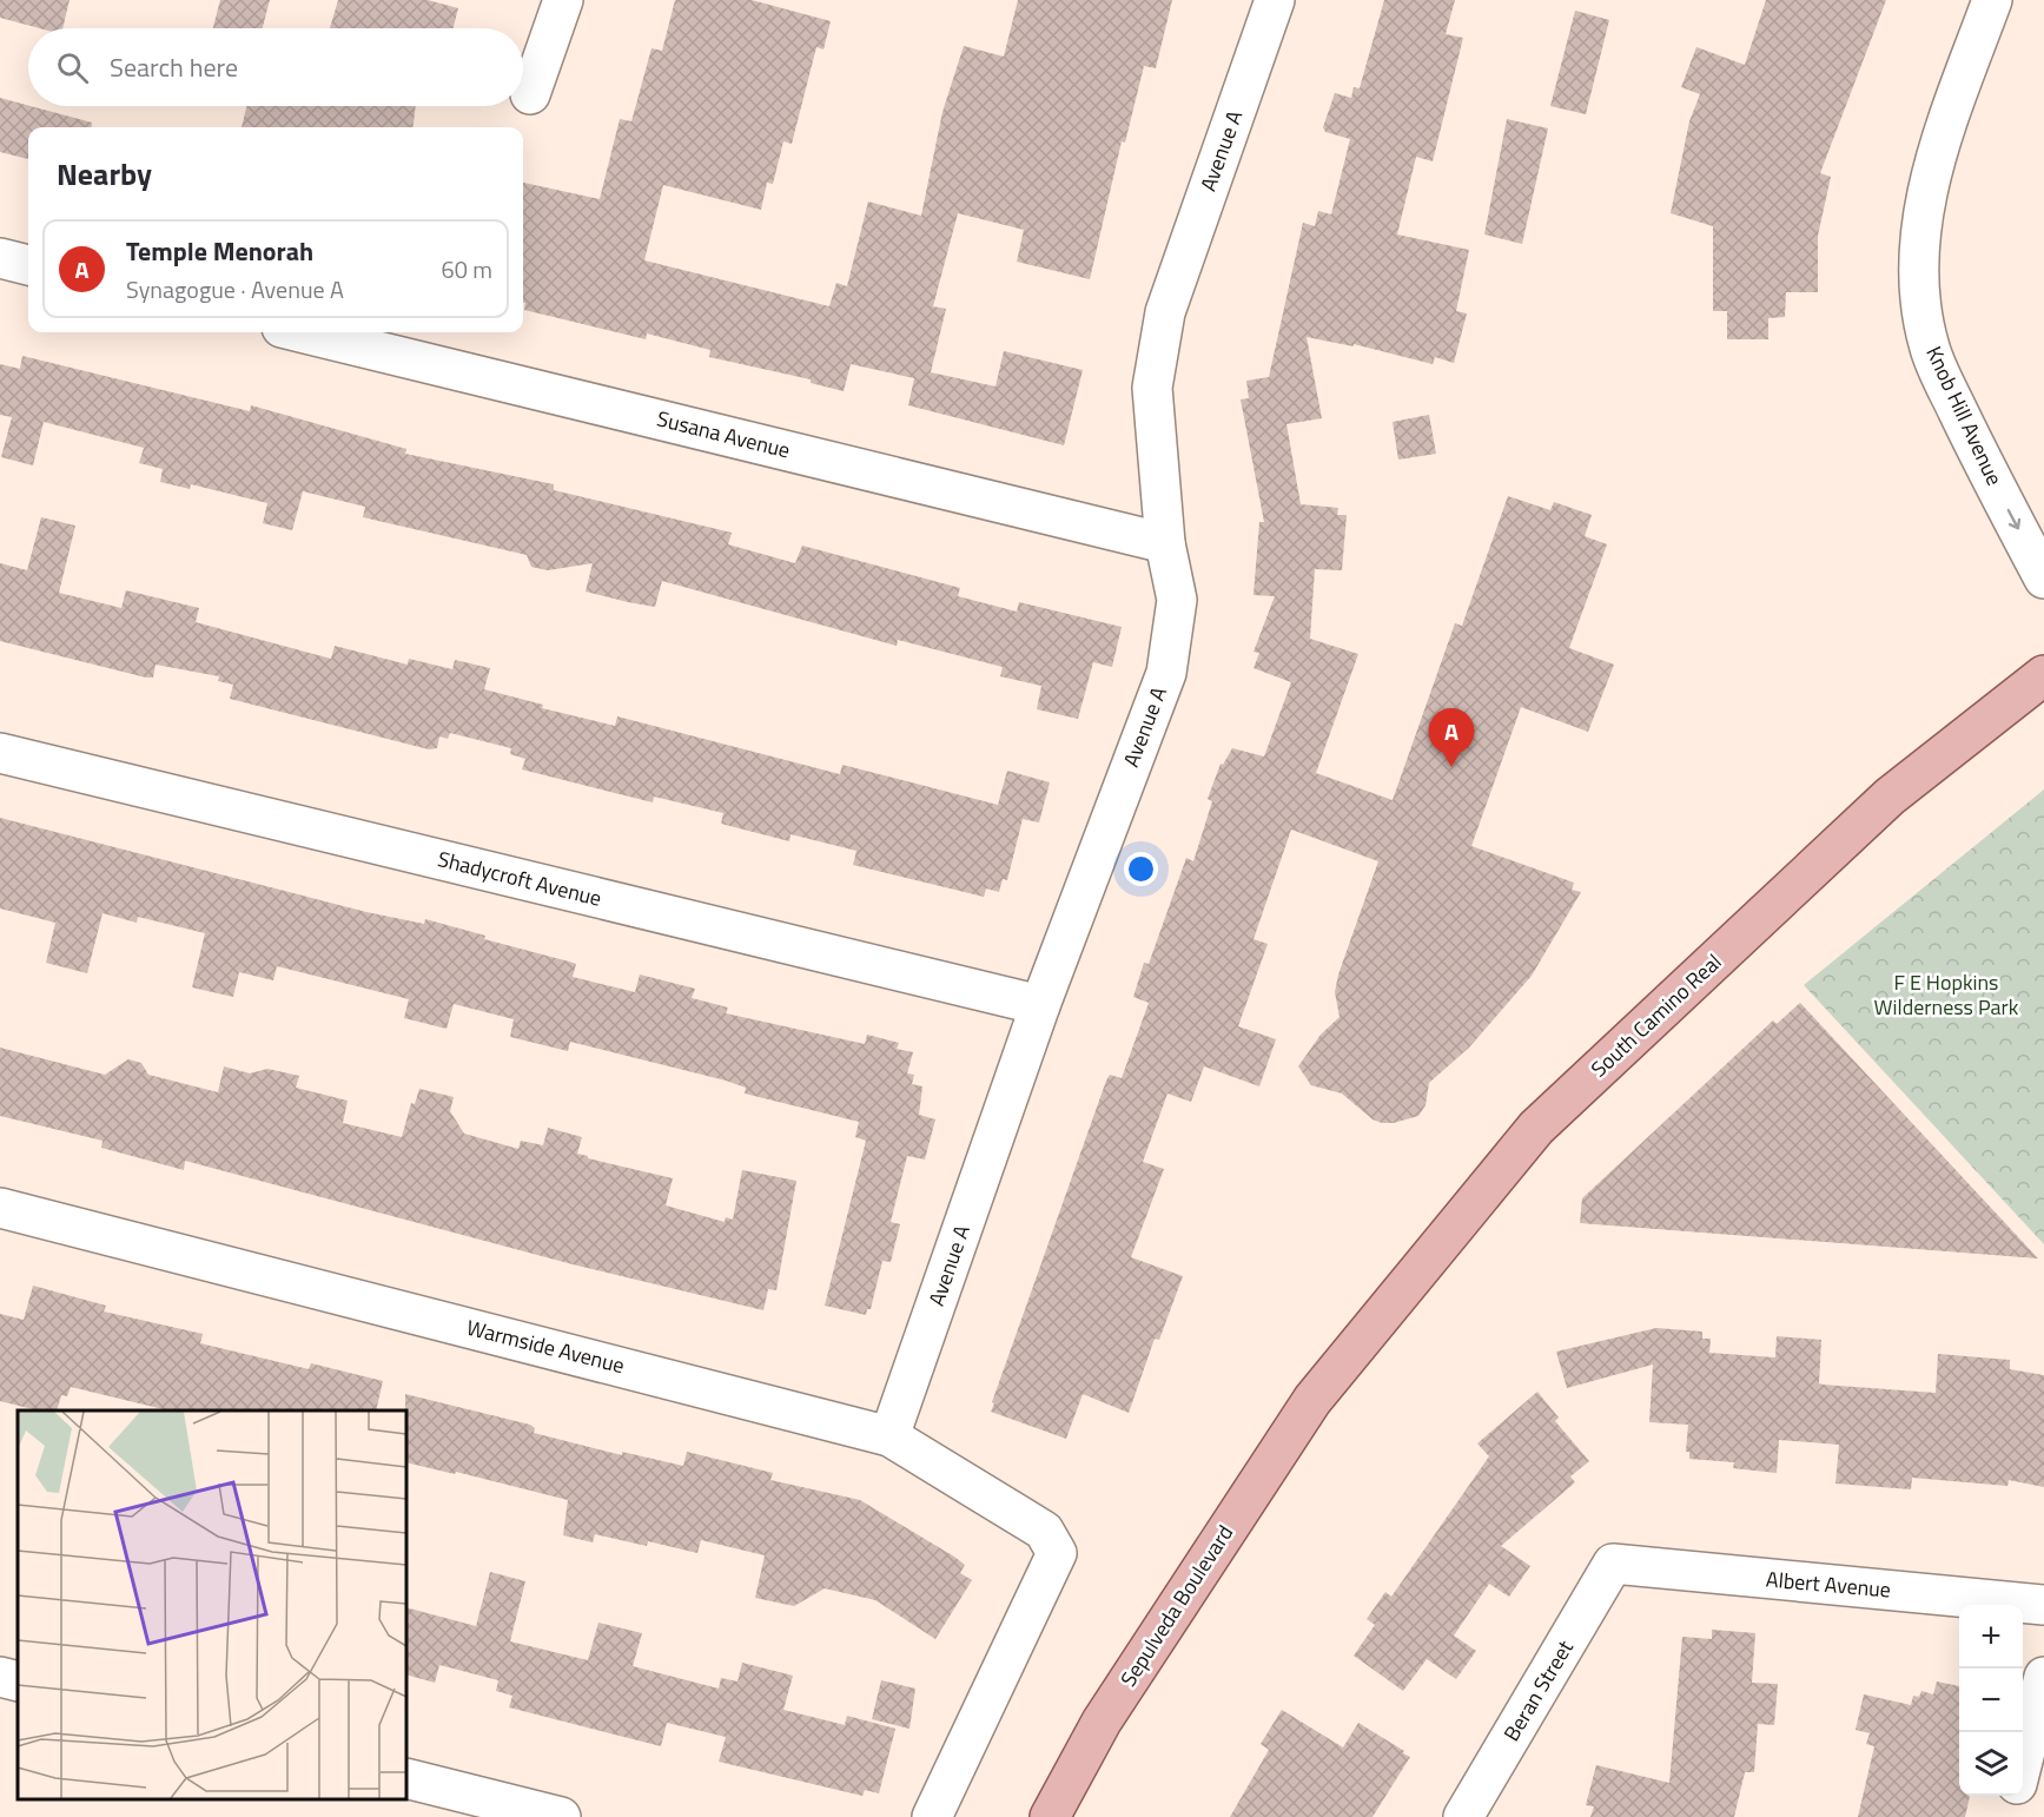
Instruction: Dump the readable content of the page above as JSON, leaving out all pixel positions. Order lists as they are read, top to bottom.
{
  "streets": {
    "main road": ["South Camino Real", "Sepulveda Boulevard"],
    "street": [
      "Avenue A",
      "Knob Hill Avenue",
      "Susana Avenue",
      "Shadycroft Avenue",
      "Warmside Avenue",
      "Albert Avenue",
      "Beran Street"
    ]
  },
  "crossings": [
    ["Avenue A", "Susana Avenue"],
    ["Avenue A", "Shadycroft Avenue"],
    ["Avenue A", "Warmside Avenue"],
    ["South Camino Real", "Sepulveda Boulevard"],
    ["Albert Avenue", "Beran Street"]
  ],
  "one_way": ["Knob Hill Avenue"],
  "parks": ["F E Hopkins Wilderness Park"],
  "page": {
    "search": "Search here",
    "heading": "Nearby",
    "list": [
      {
        "mark": "A",
        "name": "Temple Menorah",
        "note": "Synagogue · Avenue A",
        "value": "60 m"
      }
    ],
    "pins": "A",
    "map_buttons": ["+", "−"]
  }
}
